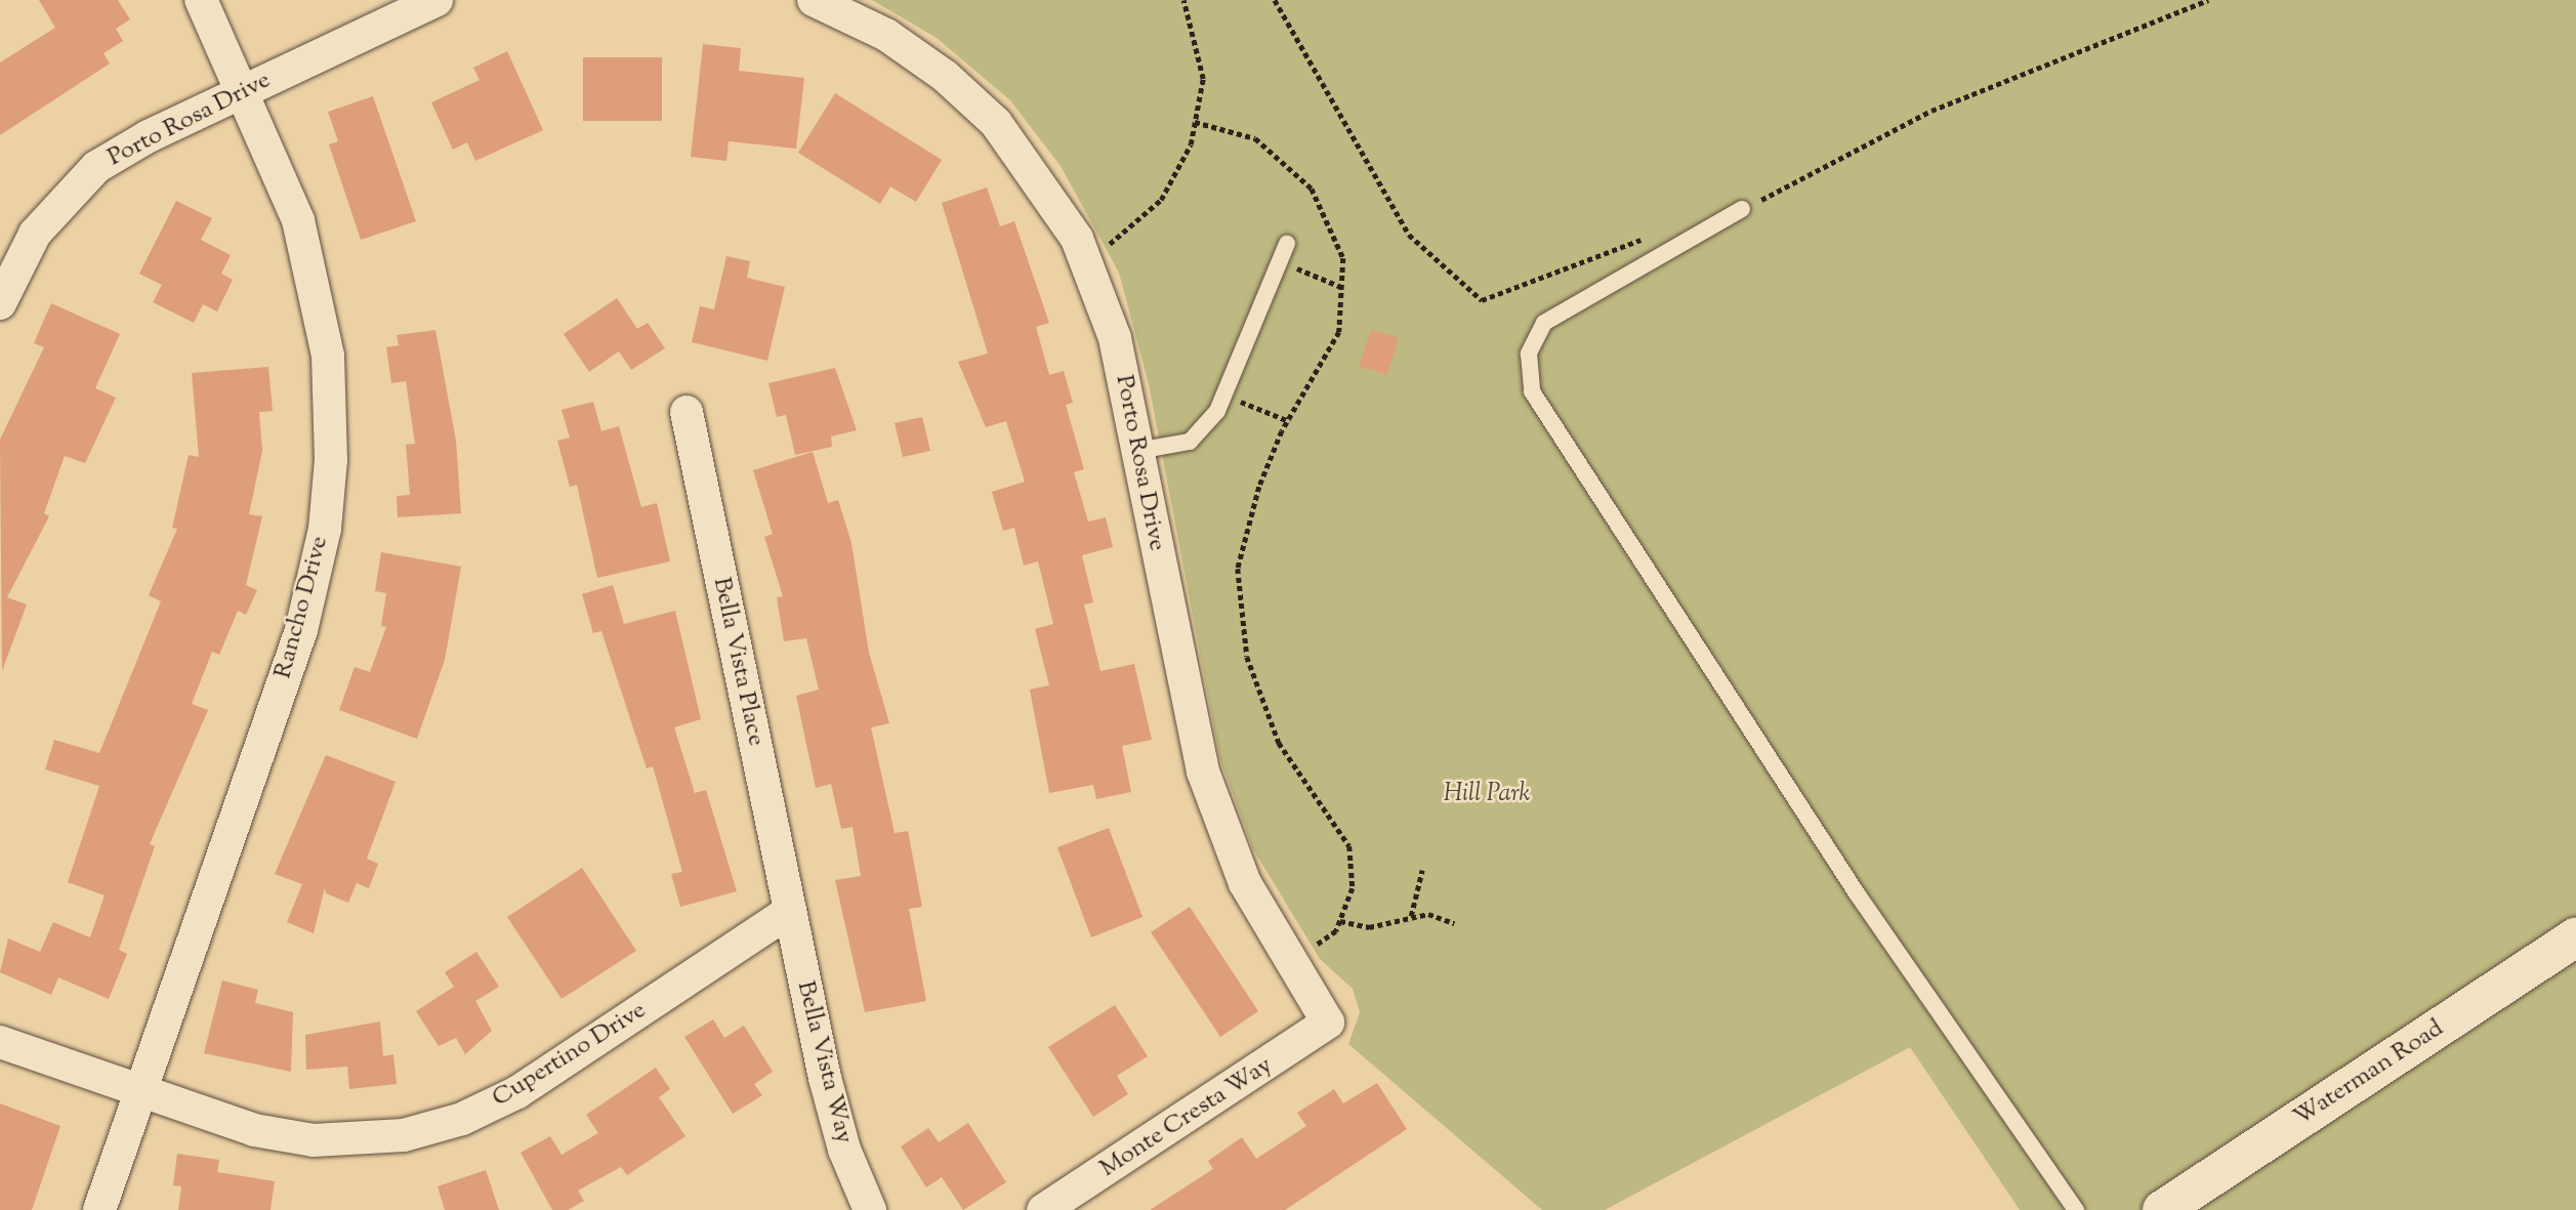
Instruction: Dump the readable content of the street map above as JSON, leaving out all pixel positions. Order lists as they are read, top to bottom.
{
  "streets": {
    "main road": ["Waterman Road"],
    "street": [
      "Porto Rosa Drive",
      "Rancho Drive",
      "Bella Vista Place",
      "Cupertino Drive",
      "Bella Vista Way",
      "Monte Cresta Way"
    ]
  },
  "crossings": [
    ["Porto Rosa Drive", "Rancho Drive"],
    ["Porto Rosa Drive", "Monte Cresta Way"],
    ["Rancho Drive", "Cupertino Drive"],
    ["Bella Vista Place", "Cupertino Drive"],
    ["Bella Vista Place", "Bella Vista Way"],
    ["Cupertino Drive", "Bella Vista Way"]
  ],
  "parks": ["Hill Park"]
}
